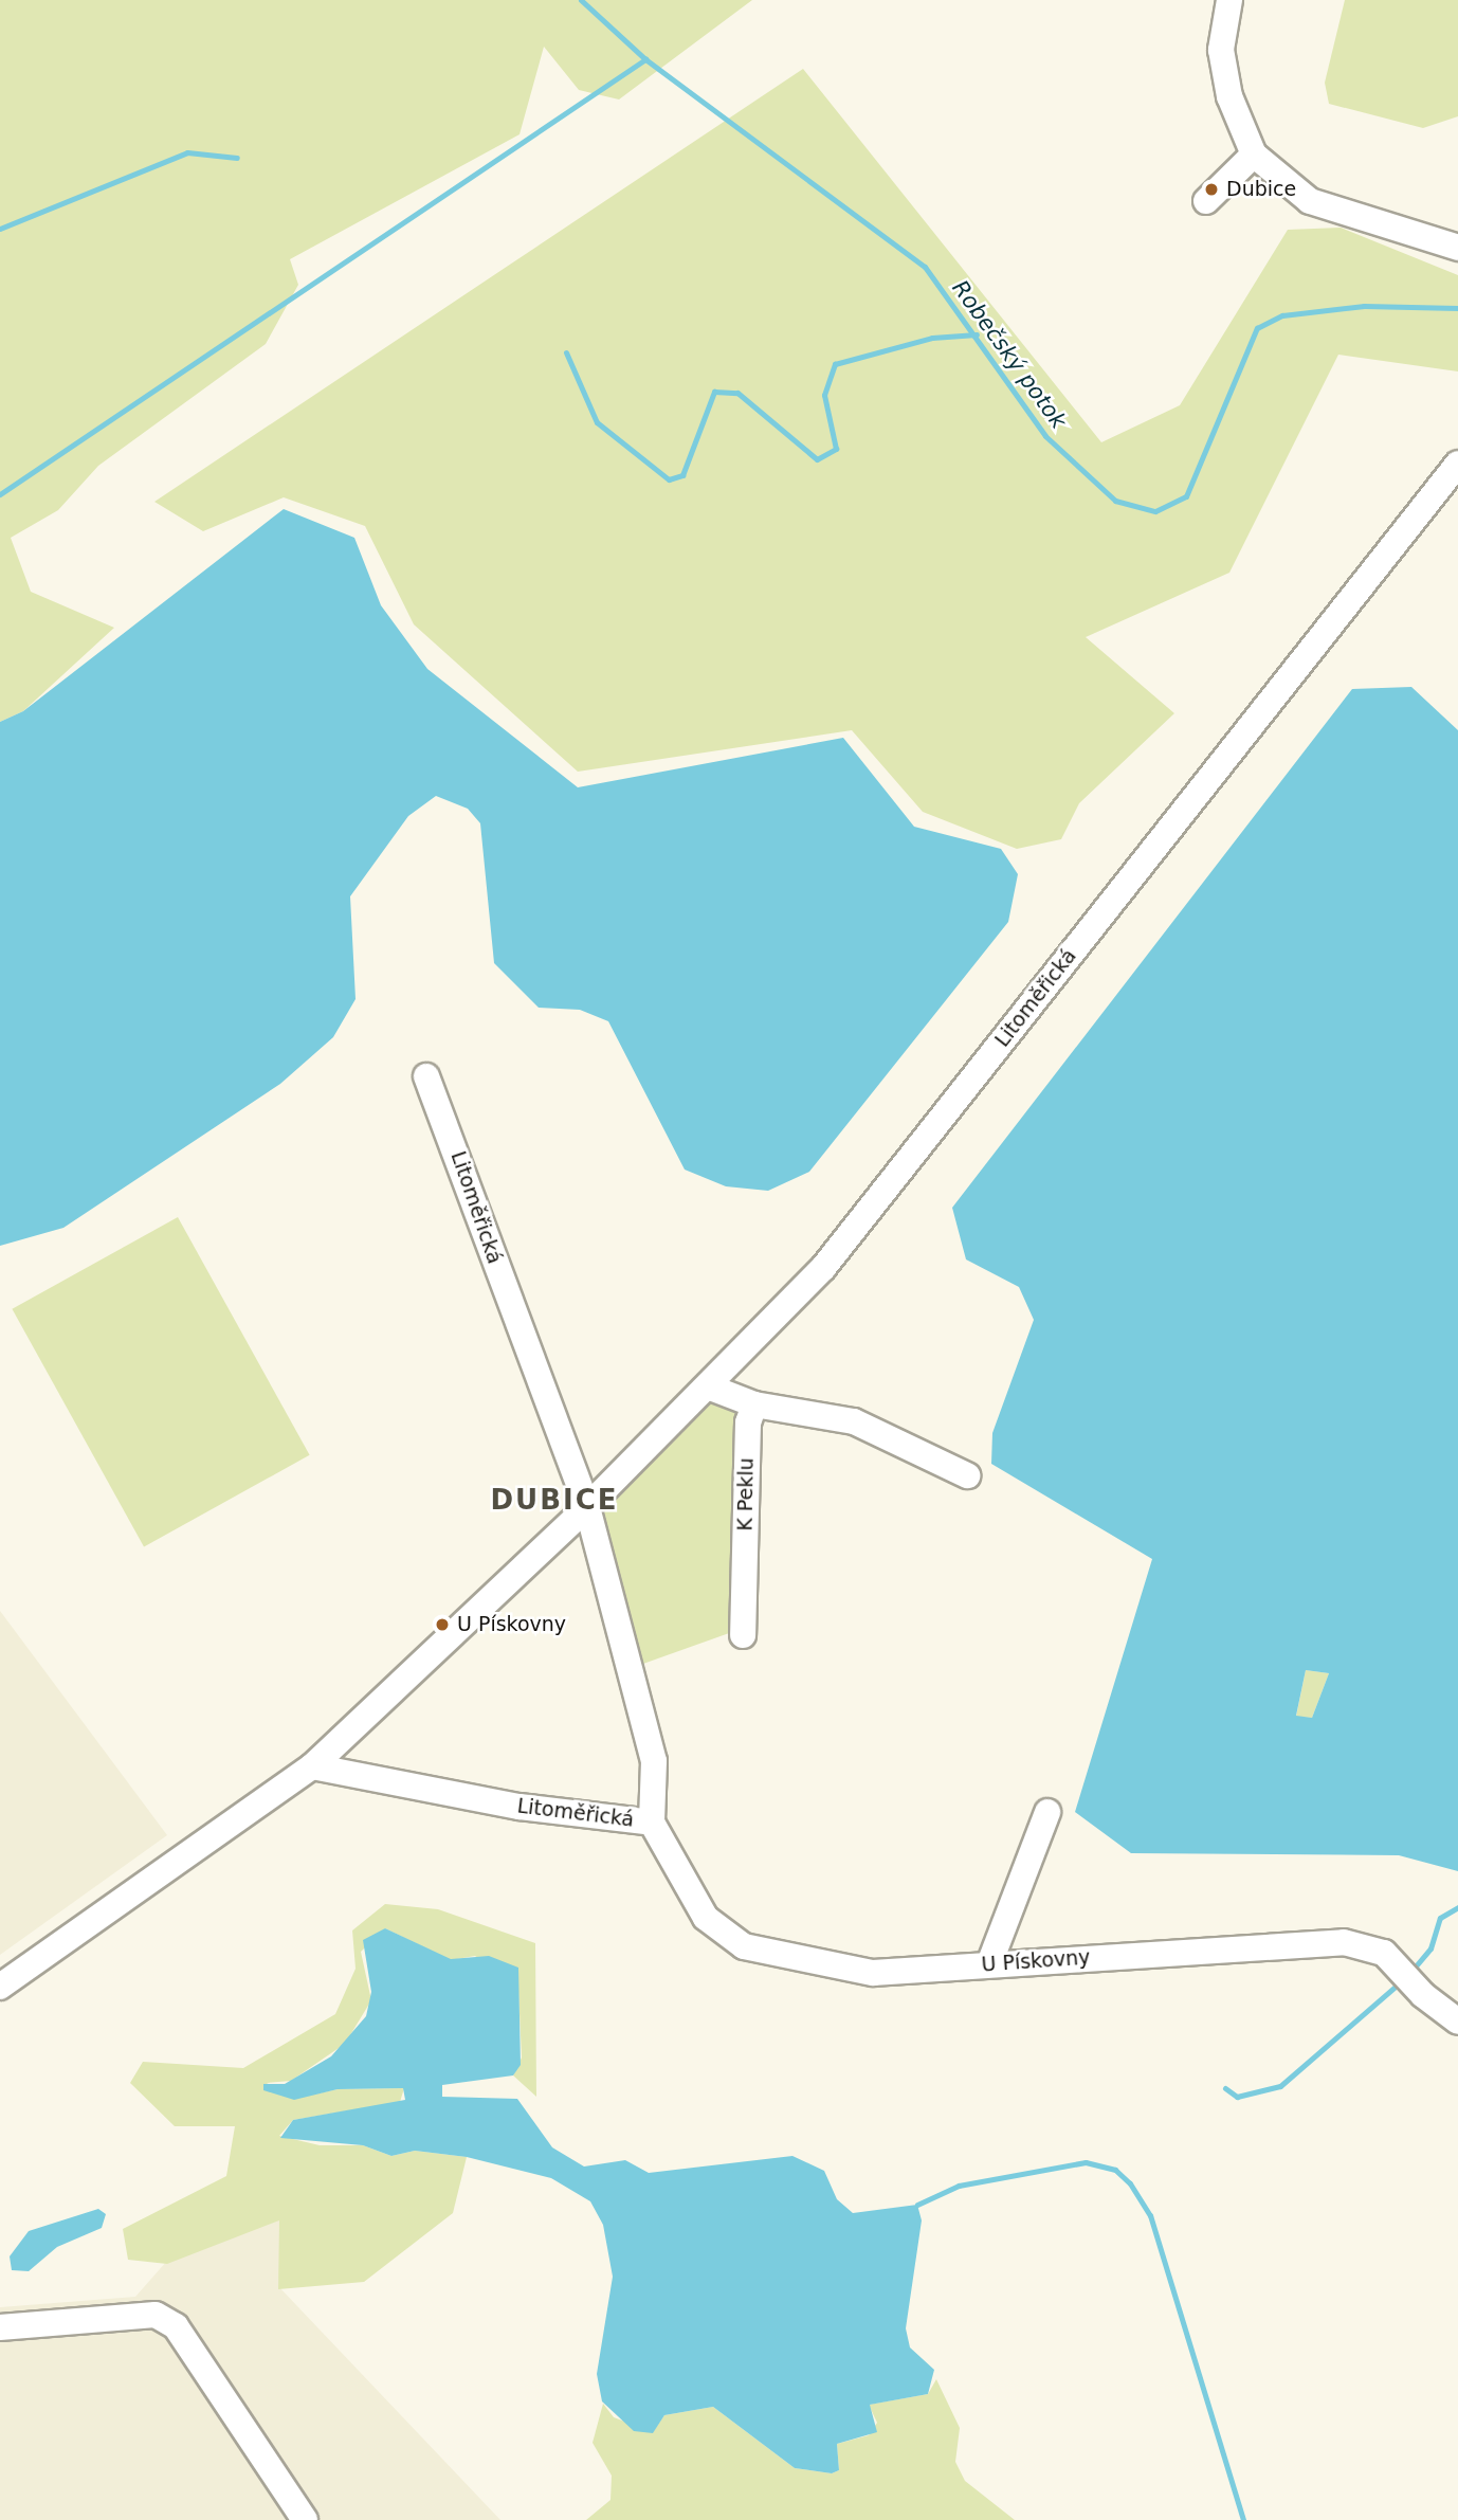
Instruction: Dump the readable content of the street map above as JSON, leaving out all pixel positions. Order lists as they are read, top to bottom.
{
  "streets": {
    "street": ["Litoměřická", "K Peklu", "U Pískovny"]
  },
  "crossings": [
    ["Litoměřická", "U Pískovny"]
  ],
  "districts": ["DUBICE"],
  "water": ["Robečský potok"],
  "places": ["Dubice", "U Pískovny"]
}
